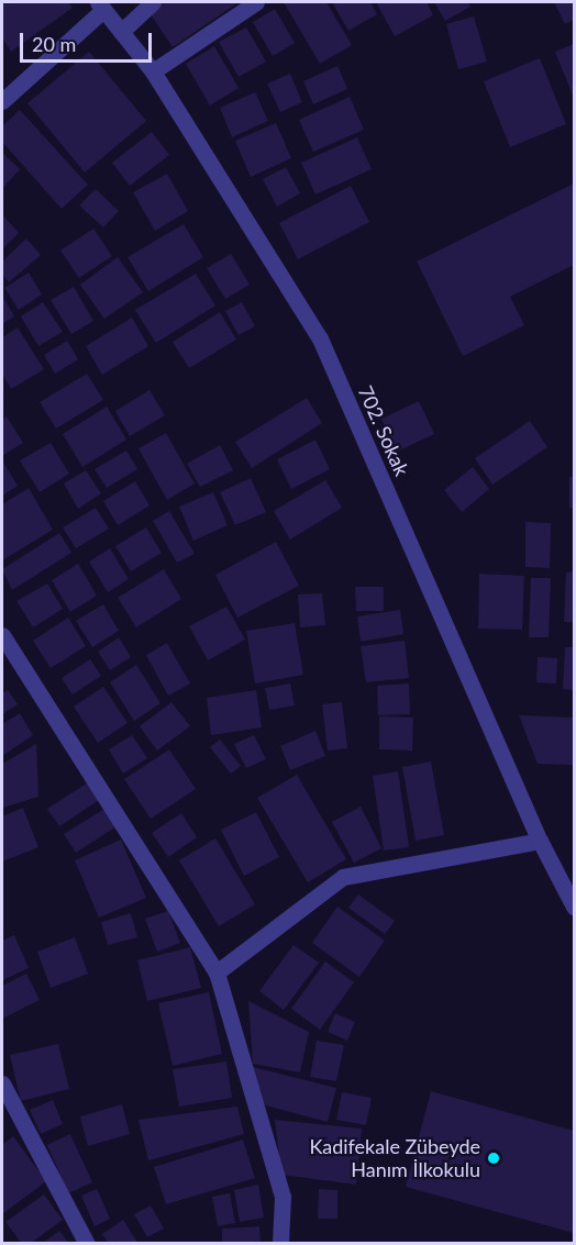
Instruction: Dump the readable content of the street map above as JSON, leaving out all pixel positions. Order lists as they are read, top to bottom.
{
  "streets": {
    "street": ["702. Sokak"]
  },
  "places": ["Kadifekale Zübeyde Hanım İlkokulu"],
  "scale_bar": "20 m"
}
